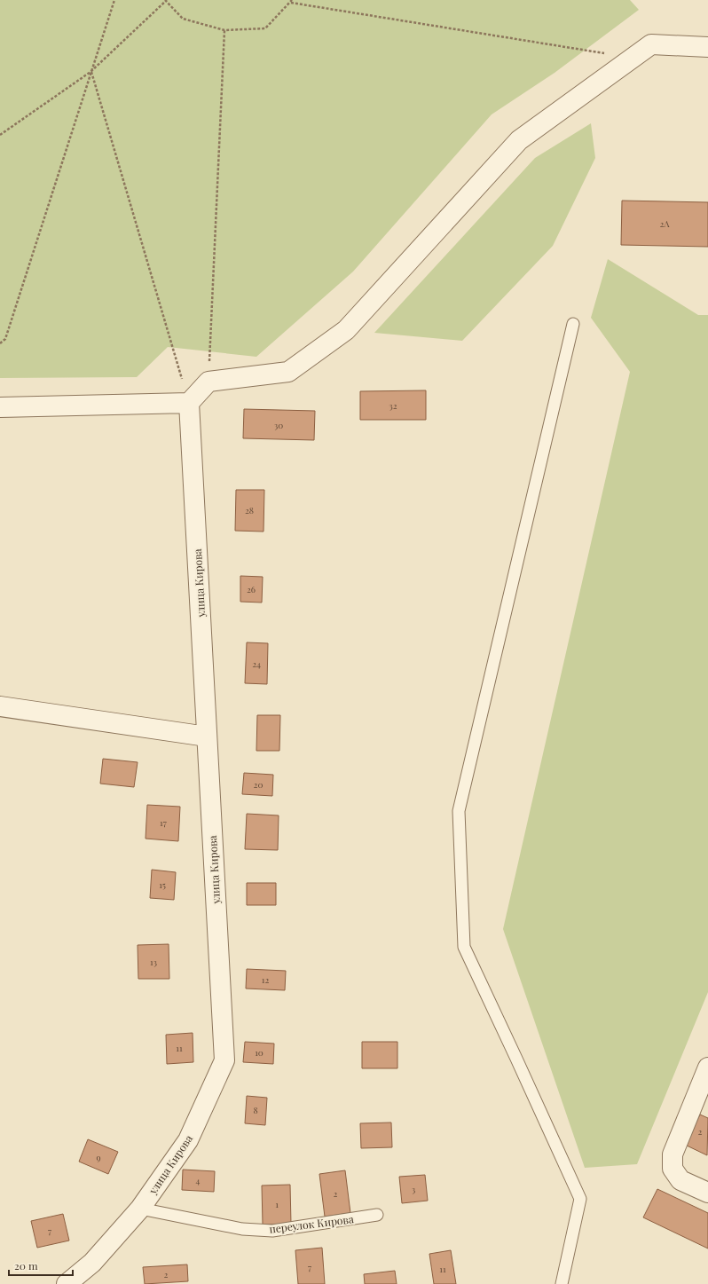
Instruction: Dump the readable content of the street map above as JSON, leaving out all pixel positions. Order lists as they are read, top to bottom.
{
  "streets": {
    "street": ["улица Кирова"],
    "lane": ["переулок Кирова"]
  },
  "crossings": [
    ["улица Кирова", "переулок Кирова"]
  ],
  "house_numbers": [
    "2А",
    "32",
    "30",
    "28",
    "26",
    "24",
    "20",
    "17",
    "15",
    "13",
    "12",
    "11",
    "10",
    "8",
    "2",
    "9",
    "4",
    "3",
    "2",
    "1",
    "7",
    "7",
    "11",
    "2"
  ],
  "scale_bar": "20 m"
}
